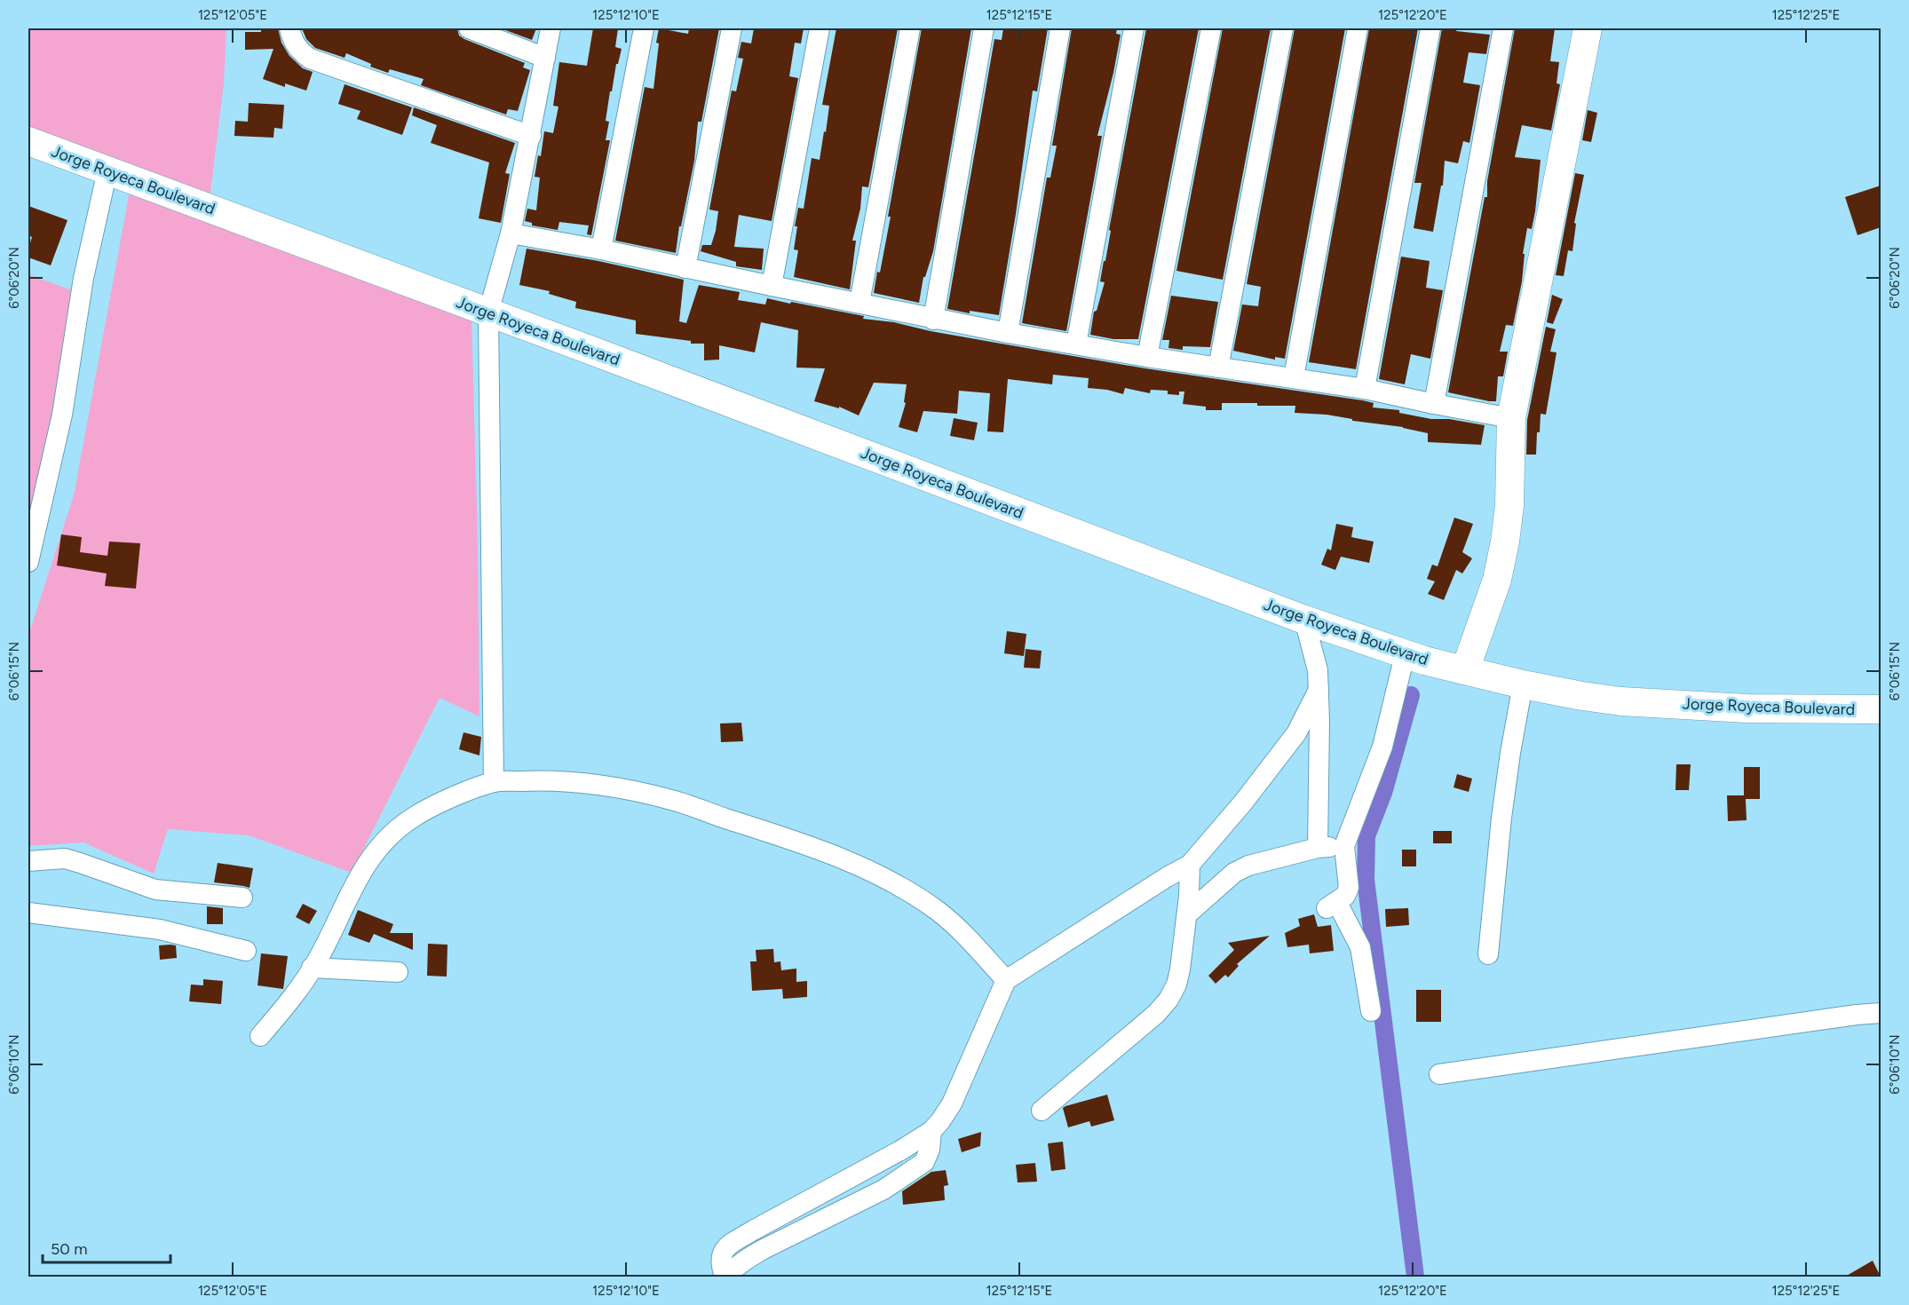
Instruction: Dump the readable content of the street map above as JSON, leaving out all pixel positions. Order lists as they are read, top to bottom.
{
  "streets": {
    "street": ["Jorge Royeca Boulevard"]
  },
  "scale_bar": "50 m",
  "coordinates": [
    "125°12'05\"E",
    "125°12'10\"E",
    "125°12'15\"E",
    "125°12'20\"E",
    "125°12'25\"E",
    "6°06'20\"N",
    "6°06'15\"N",
    "6°06'10\"N"
  ]
}
